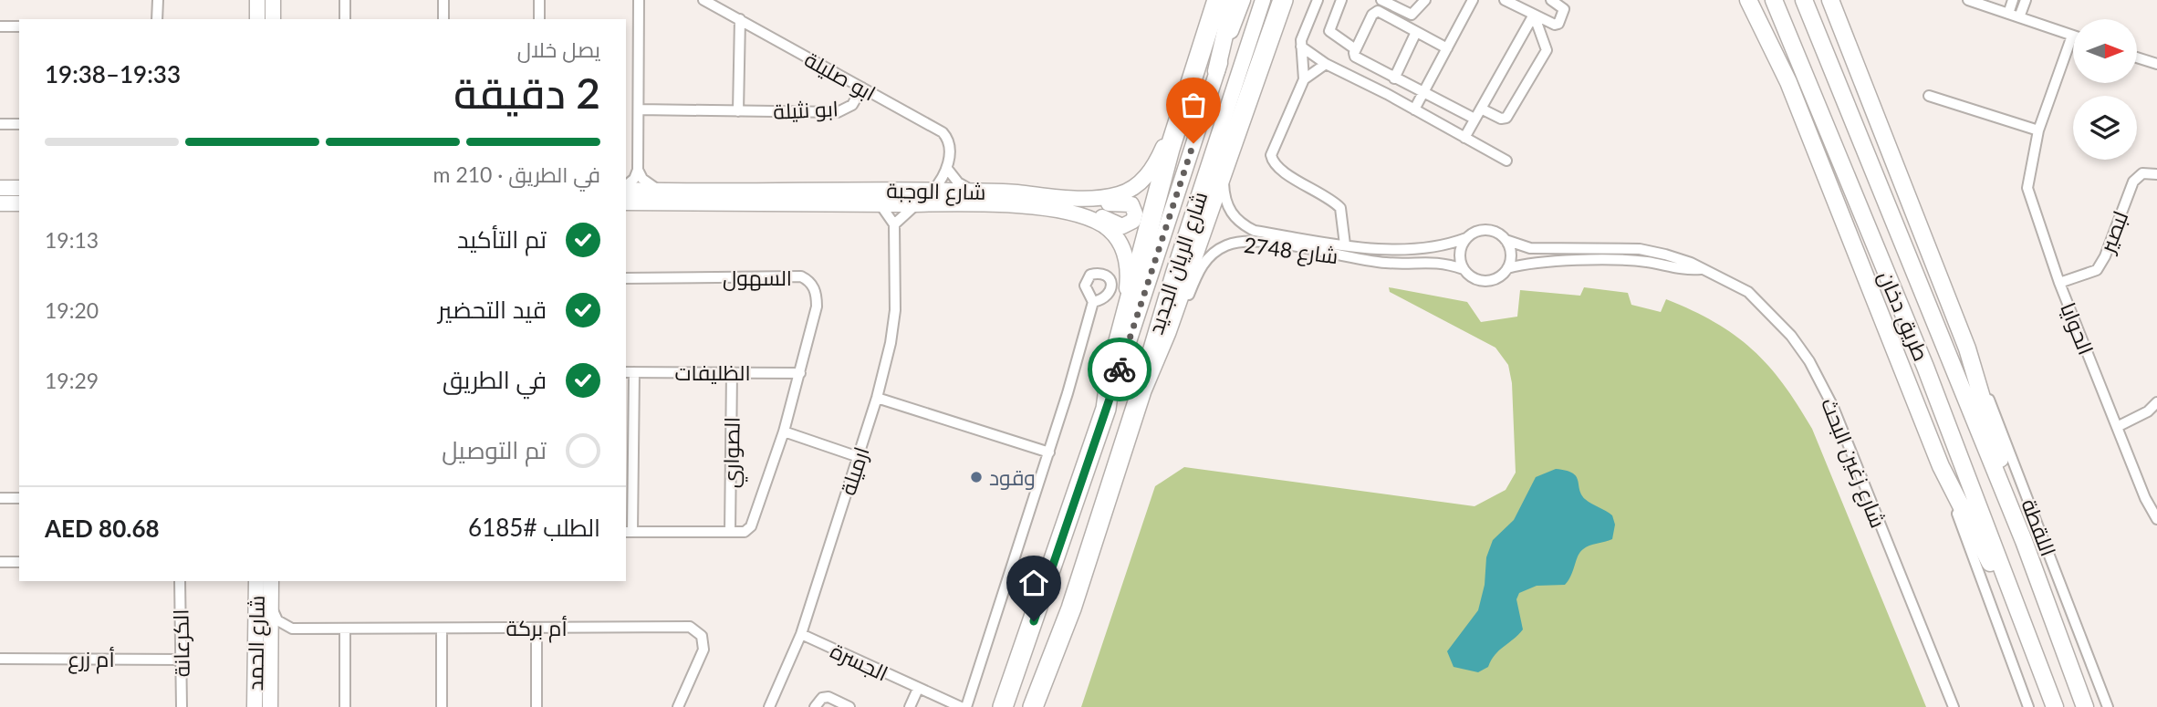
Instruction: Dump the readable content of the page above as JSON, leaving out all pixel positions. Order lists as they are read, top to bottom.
{
  "streets": {
    "highway": ["شارع الريان الجديد"],
    "main road": ["طريق دخان", "اللقطة"],
    "street": [
      "ابو صليلة",
      "ابو نثيلة",
      "شارع الوجبة",
      "لبصير",
      "شارع 2748",
      "السهول",
      "الحوايا",
      "الظليفات",
      "الصواري",
      "شارع زغين البحث",
      "ارميلة",
      "أم بركة",
      "الكرعانة",
      "شارع الحمد",
      "أم زرع",
      "الجسرة"
    ]
  },
  "crossings": [
    ["ابو صليلة", "ابو نثيلة"],
    ["لبصير", "الحوايا"],
    ["شارع 2748", "شارع زغين البحث"],
    ["السهول", "الظليفات"],
    ["السهول", "الصواري"],
    ["طريق دخان", "اللقطة"],
    ["الظليفات", "الصواري"],
    ["ارميلة", "الجسرة"],
    ["الكرعانة", "أم زرع"]
  ],
  "places": ["وقود"],
  "north": "right",
  "page": {
    "heading": ["2 دقيقة", "يصل خلال", "19:33–19:38"],
    "panel": ["الطلب #6185", "AED 80.68"],
    "bar": "في الطريق · 210 m",
    "list": [
      ["تم التأكيد", "19:13"],
      ["قيد التحضير", "19:20"],
      ["في الطريق", "19:29"],
      "تم التوصيل"
    ]
  }
}
